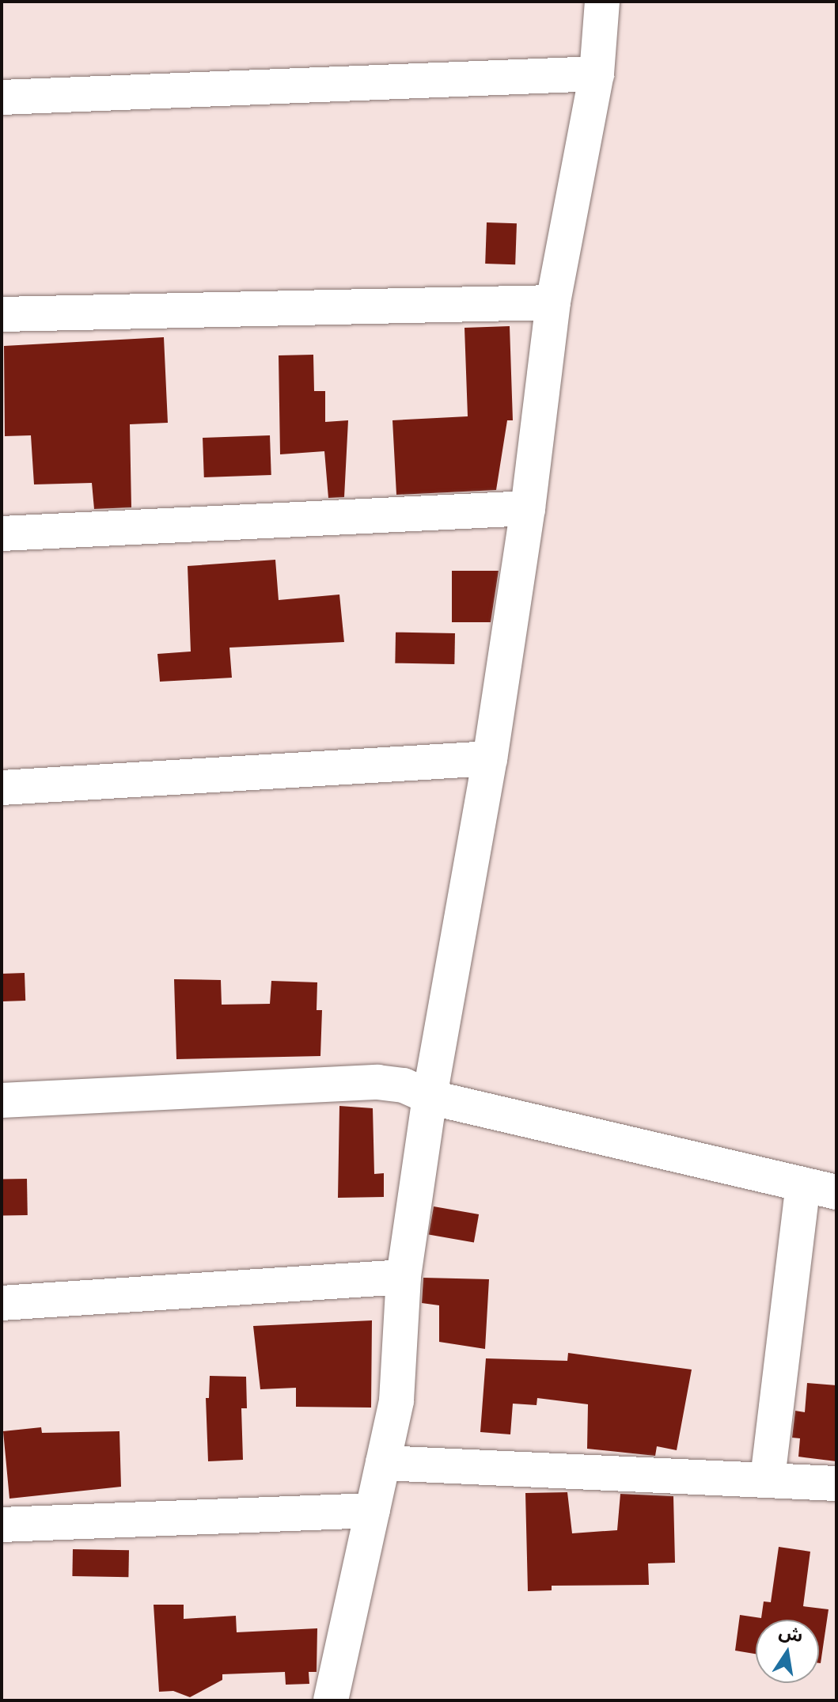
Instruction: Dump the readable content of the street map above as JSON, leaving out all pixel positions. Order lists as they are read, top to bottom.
{
  "north": "top"
}
